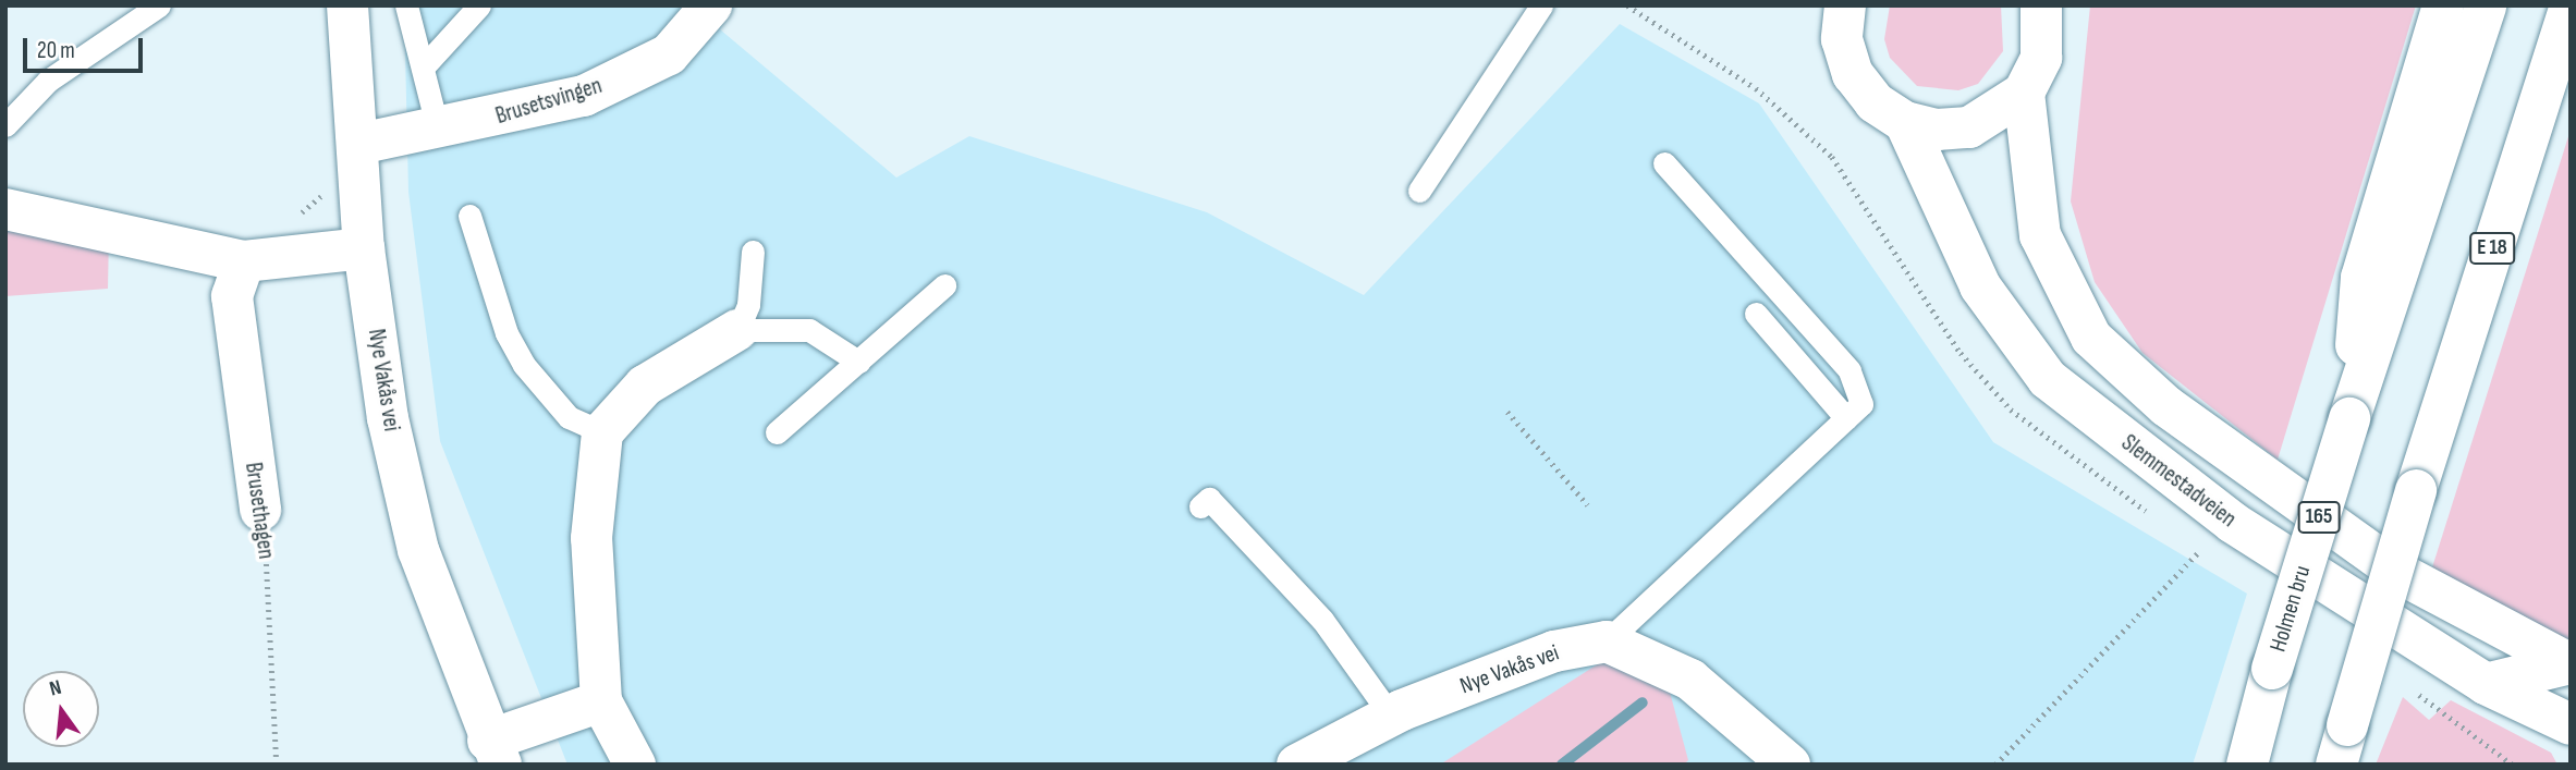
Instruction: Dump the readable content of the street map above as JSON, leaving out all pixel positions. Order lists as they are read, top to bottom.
{
  "streets": {
    "main road": [
      "Brusetsvingen",
      "E 18",
      "Nye Vakås vei",
      "Slemmestadveien",
      "Brusethagen",
      "165",
      "Holmen bru"
    ]
  },
  "crossings": [
    ["Brusetsvingen", "Nye Vakås vei"]
  ],
  "scale_bar": "20 m",
  "north": "top"
}
